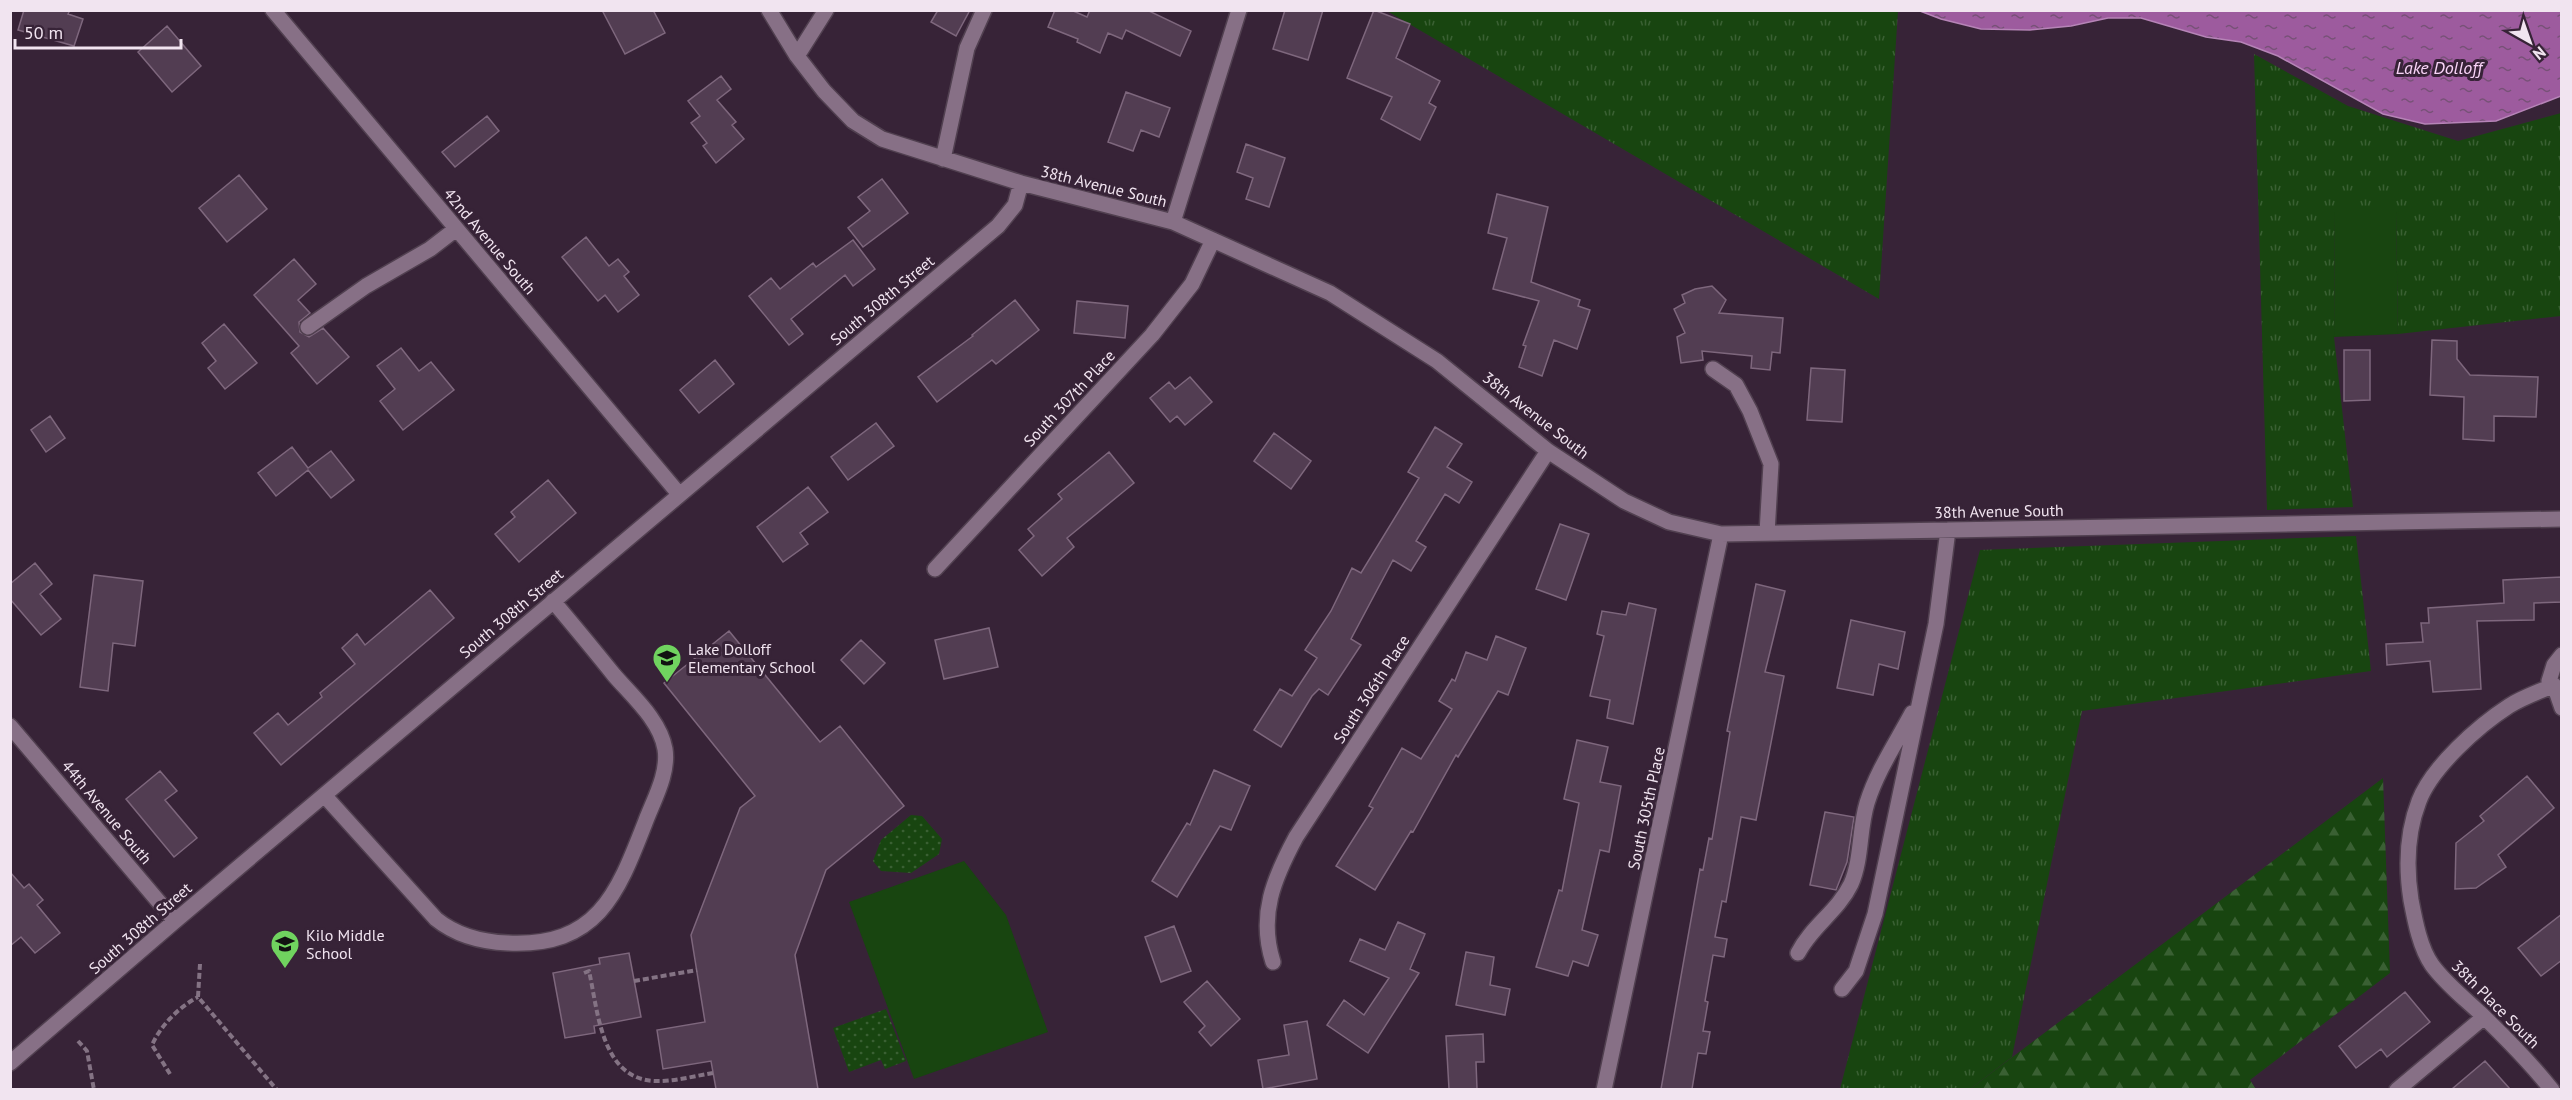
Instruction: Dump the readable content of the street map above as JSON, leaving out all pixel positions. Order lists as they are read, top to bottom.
{
  "streets": {
    "street": [
      "38th Avenue South",
      "42nd Avenue South",
      "South 308th Street",
      "South 307th Place",
      "South 306th Place",
      "South 305th Place",
      "44th Avenue South",
      "38th Place South"
    ]
  },
  "crossings": [
    ["38th Avenue South", "South 308th Street"],
    ["38th Avenue South", "South 307th Place"],
    ["38th Avenue South", "South 306th Place"],
    ["38th Avenue South", "South 305th Place"],
    ["42nd Avenue South", "South 308th Street"],
    ["South 308th Street", "44th Avenue South"]
  ],
  "water": ["Lake Dolloff"],
  "places": {
    "school or university": ["Lake Dolloff Elementary School", "Kilo Middle School"]
  },
  "scale_bar": "50 m",
  "north": "bottom right"
}
